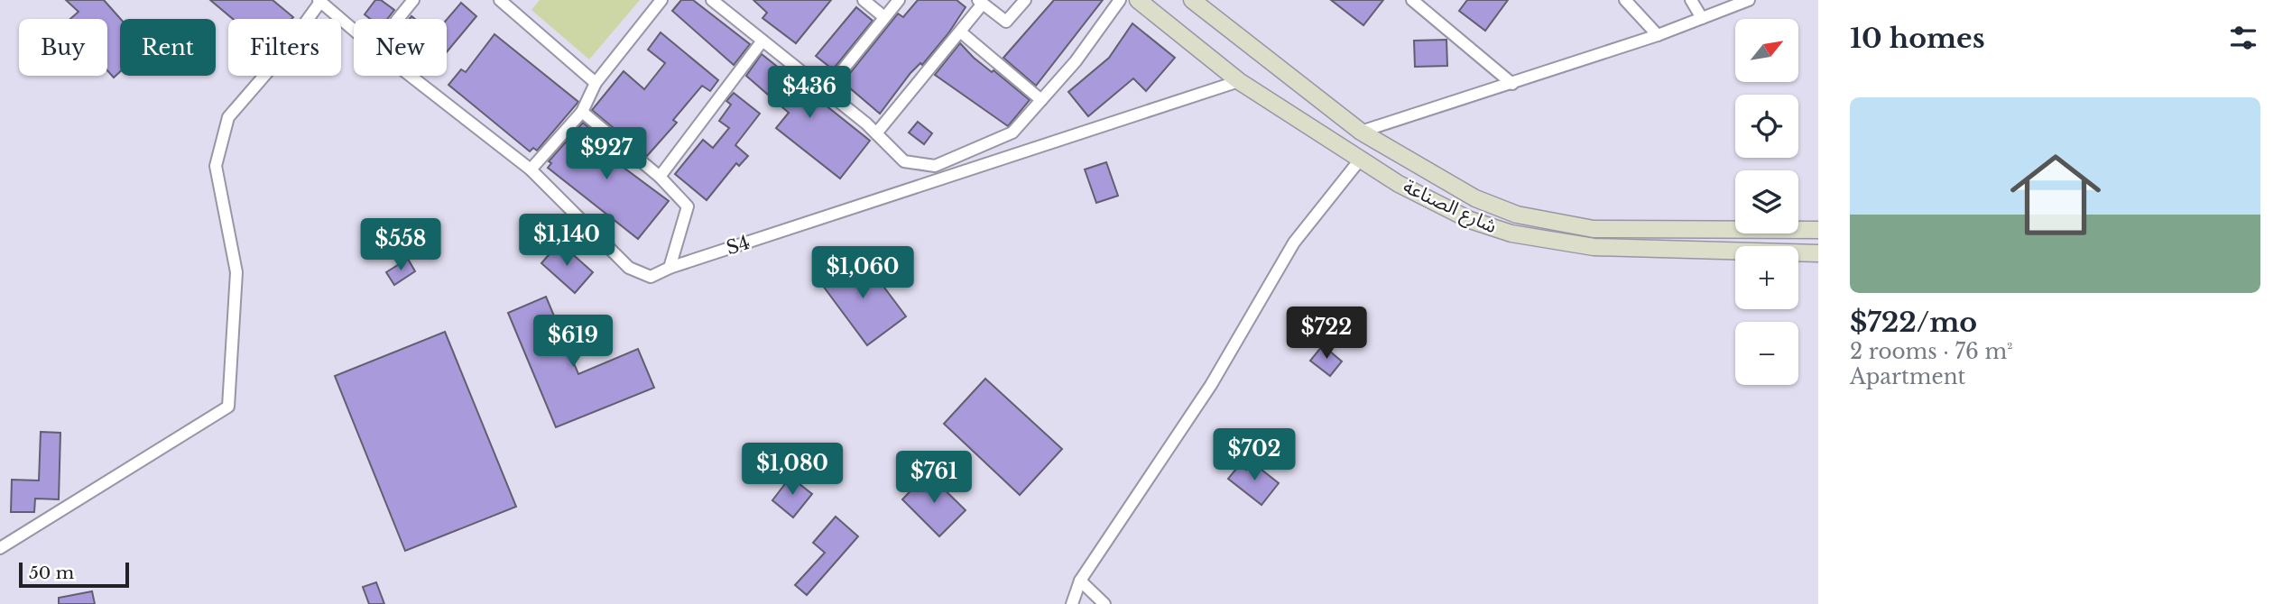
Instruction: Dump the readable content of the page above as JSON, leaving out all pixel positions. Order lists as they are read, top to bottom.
{
  "streets": {
    "main road": ["شارع الصناعة"],
    "street": ["S4"]
  },
  "crossings": [
    ["شارع الصناعة", "S4"]
  ],
  "scale_bar": "50 m",
  "north": "top right",
  "page": {
    "heading": "10 homes",
    "map_buttons": ["+", "−"],
    "chip": [
      "Buy",
      "Rent",
      "Filters",
      "New"
    ],
    "price": [
      "$436",
      "$927",
      "$1,140",
      "$558",
      "$1,060",
      "$722",
      "$619",
      "$702",
      "$1,080",
      "$761"
    ],
    "list": [
      {
        "name": "$722/mo",
        "note": "2 rooms · 76 m² · Apartment"
      }
    ],
    "scale": "50 m"
  }
}
